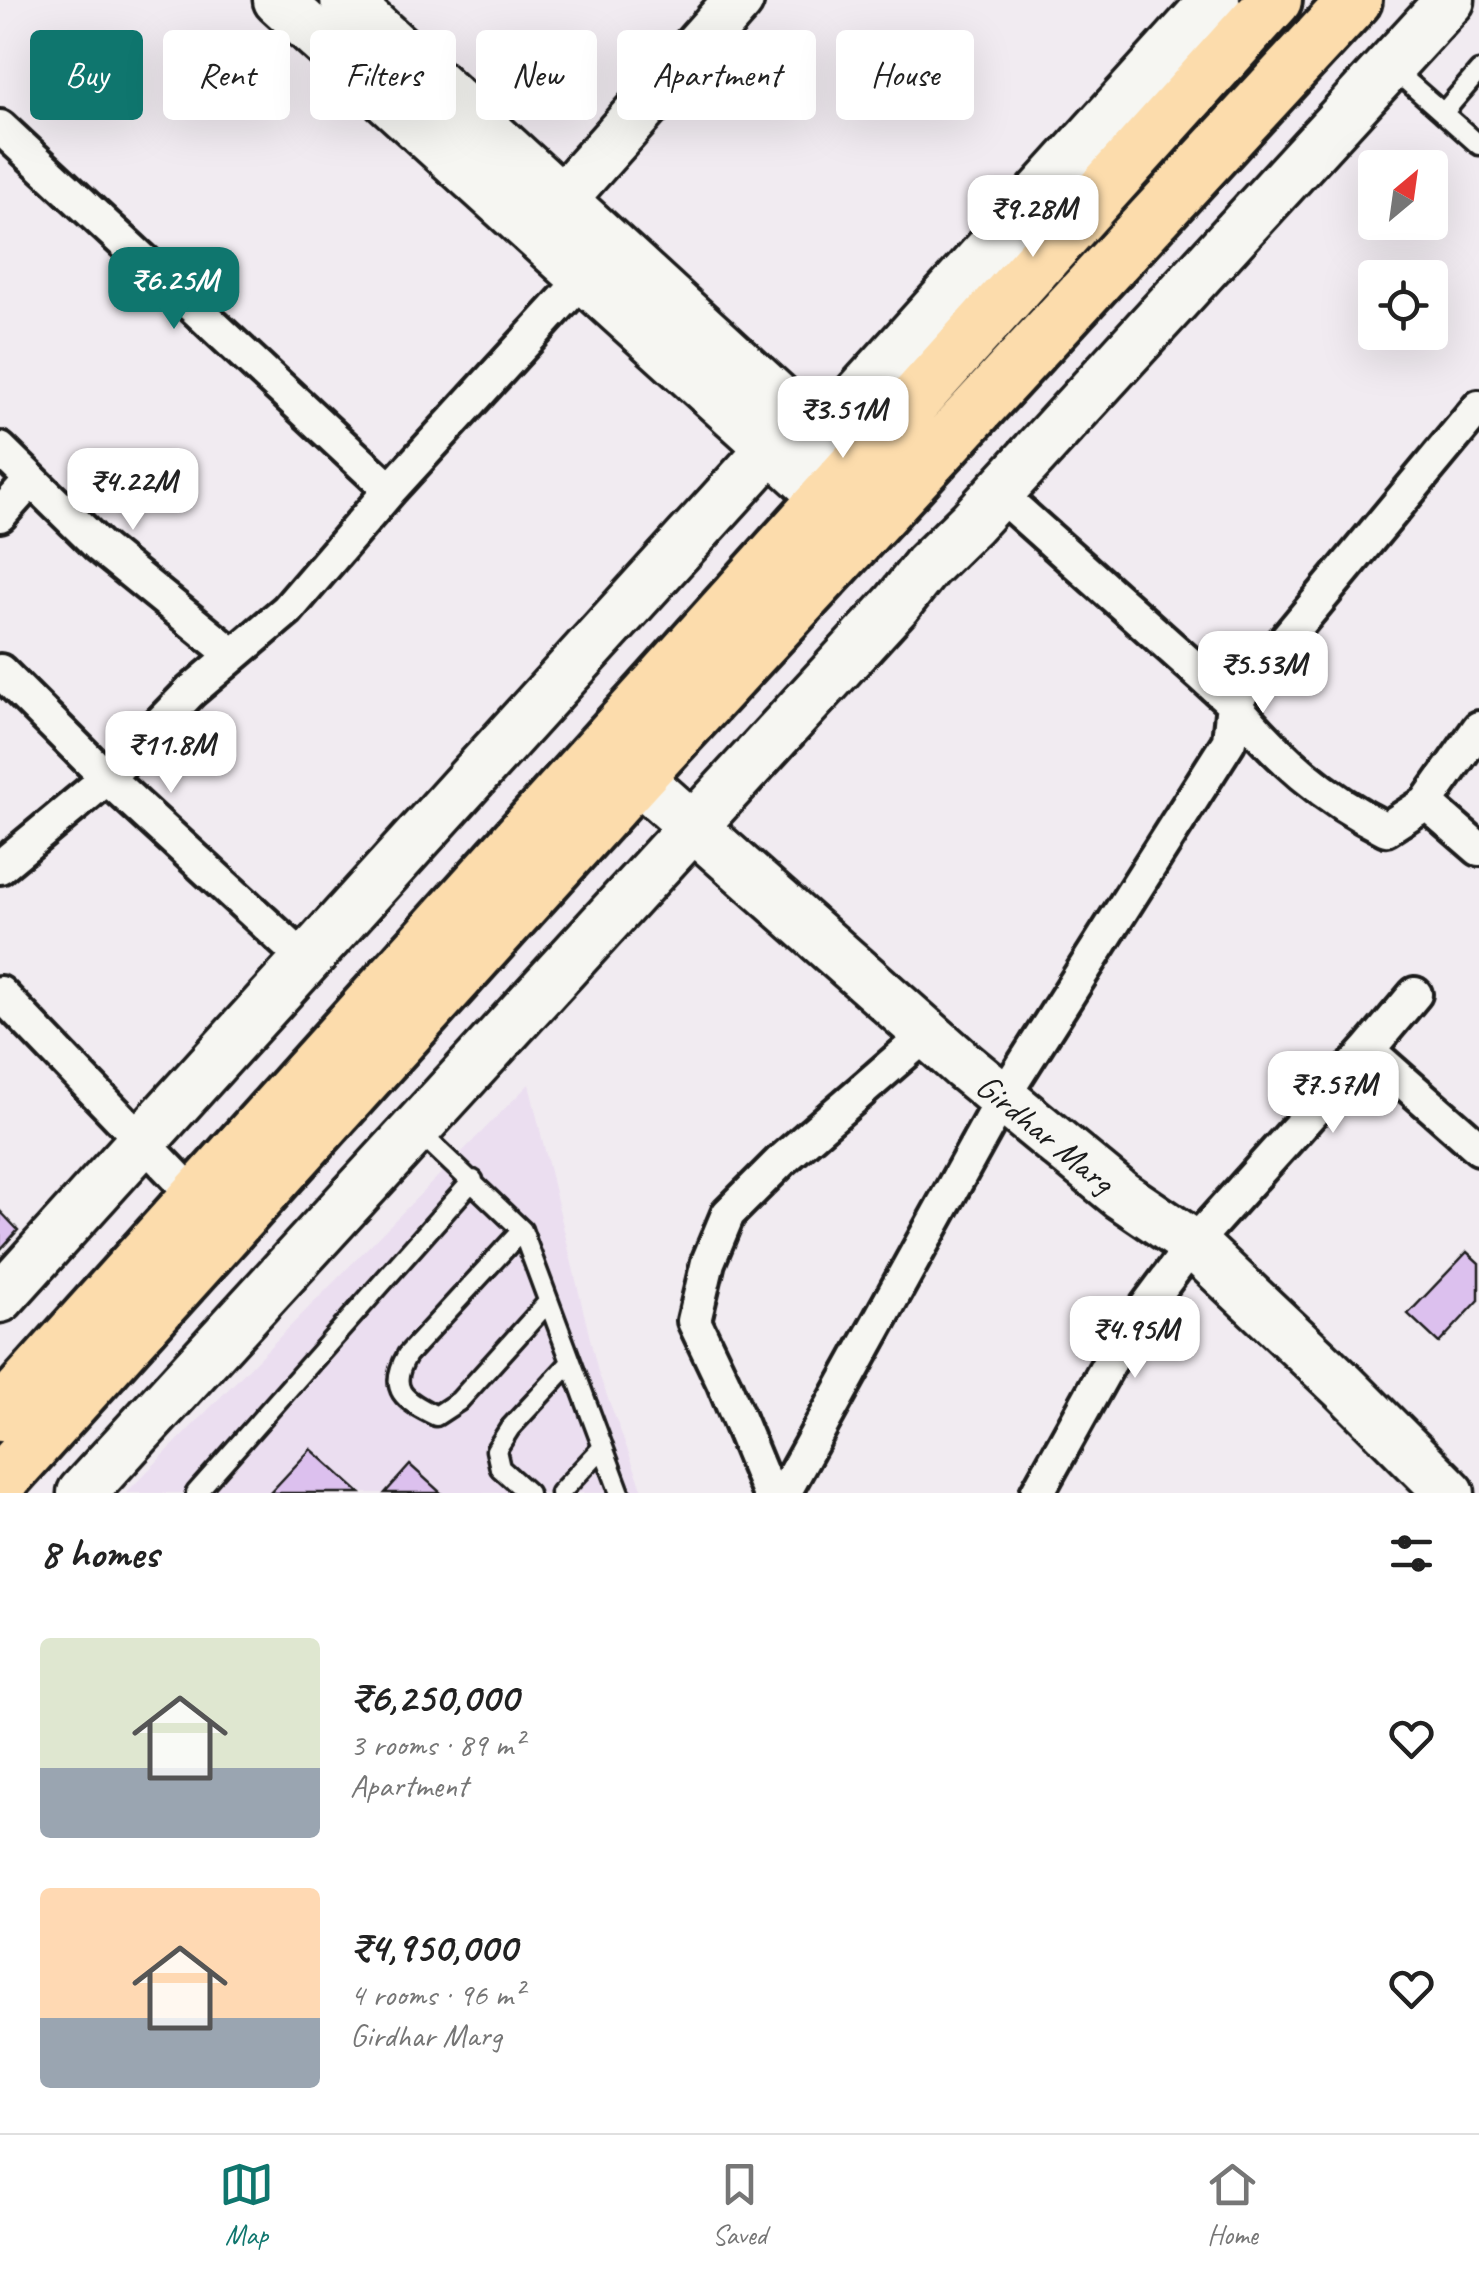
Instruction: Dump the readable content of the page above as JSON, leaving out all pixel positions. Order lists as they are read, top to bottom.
{
  "streets": {
    "street": ["Girdhar Marg"]
  },
  "north": "top right",
  "page": {
    "chip": [
      "Buy",
      "Rent",
      "Filters",
      "New",
      "Apartment",
      "House"
    ],
    "price": [
      "₹9.28M",
      "₹6.25M",
      "₹3.51M",
      "₹4.22M",
      "₹5.53M",
      "₹11.8M",
      "₹7.57M",
      "₹4.95M"
    ],
    "heading": "8 homes",
    "list": [
      {
        "name": "₹6,250,000",
        "note": "3 rooms · 89 m² · Apartment"
      },
      {
        "name": "₹4,950,000",
        "note": "4 rooms · 96 m² · Girdhar Marg"
      }
    ],
    "tabs": ["Map", "Saved", "Home"]
  }
}
